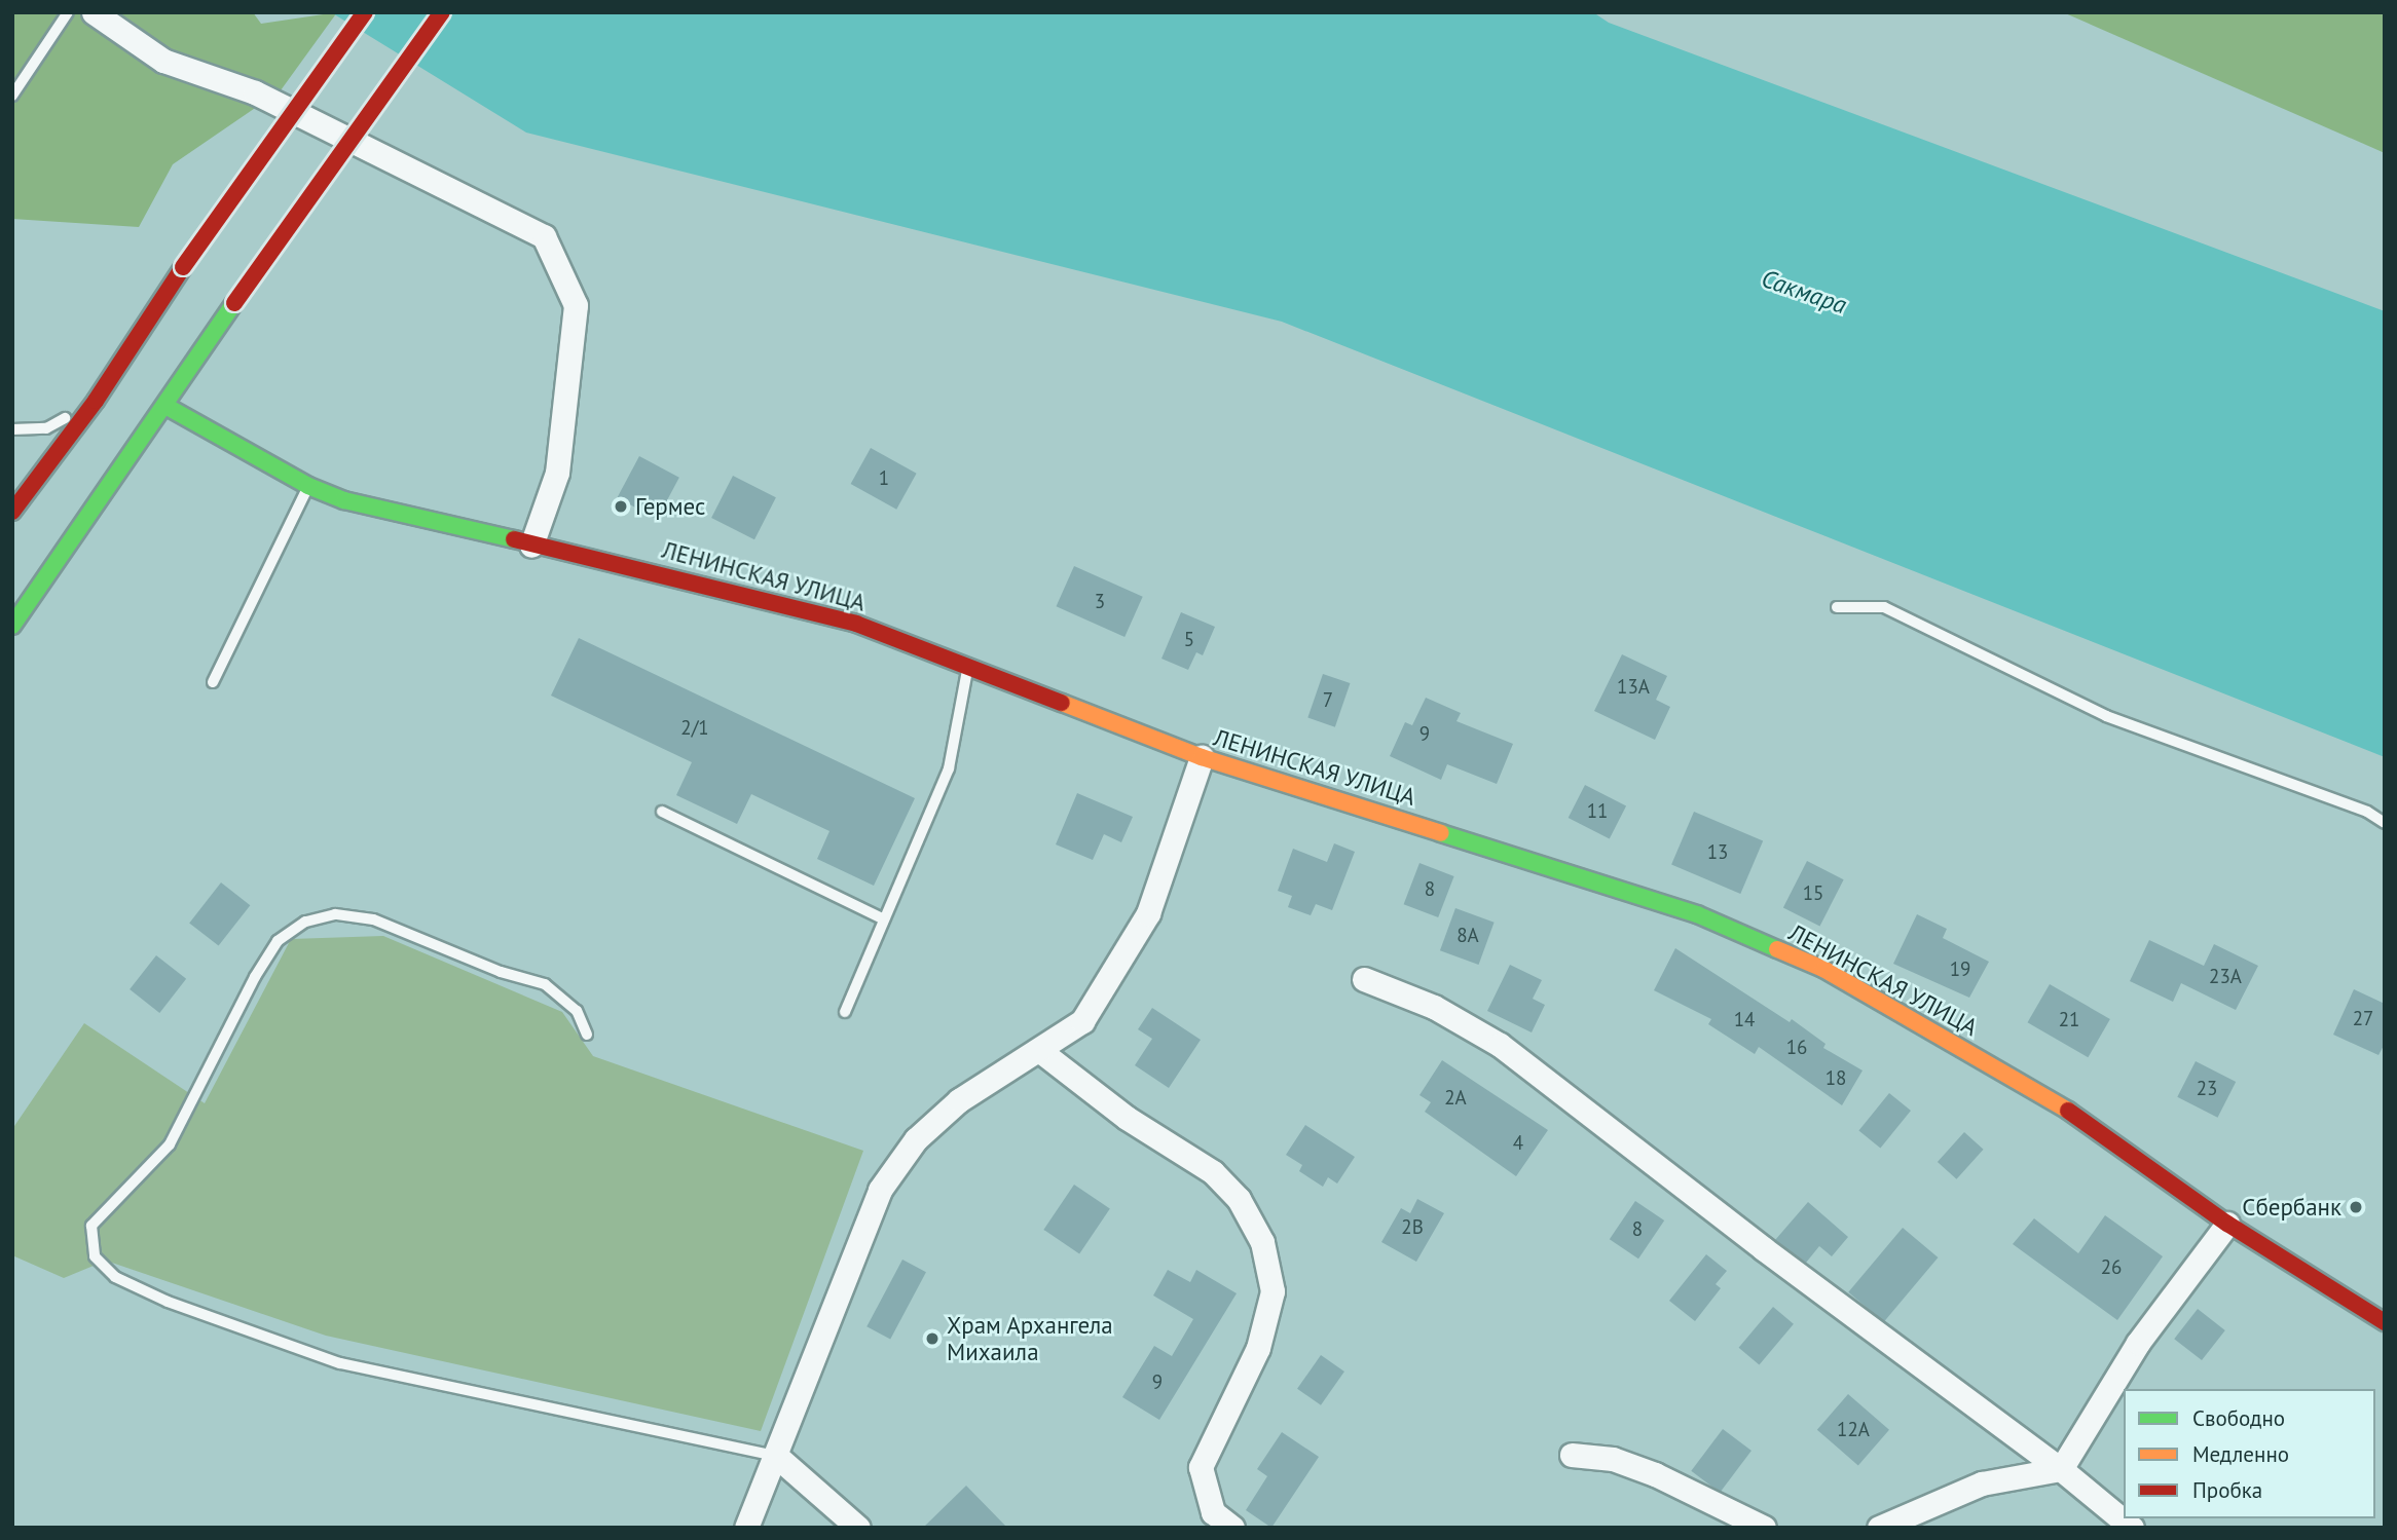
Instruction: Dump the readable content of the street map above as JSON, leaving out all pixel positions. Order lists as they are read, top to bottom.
{
  "streets": {
    "main road": ["ЛЕНИНСКАЯ УЛИЦА"]
  },
  "water": ["Сакмара"],
  "places": ["Гермес", "Сбербанк", "Храм Архангела Михаила"],
  "house_numbers": [
    "1",
    "3",
    "5",
    "13А",
    "7",
    "2/1",
    "9",
    "11",
    "13",
    "8",
    "15",
    "8А",
    "19",
    "23А",
    "27",
    "14",
    "21",
    "16",
    "18",
    "23",
    "2А",
    "4",
    "2В",
    "8",
    "26",
    "9",
    "12А"
  ],
  "legend": ["Свободно", "Медленно", "Пробка"]
}
